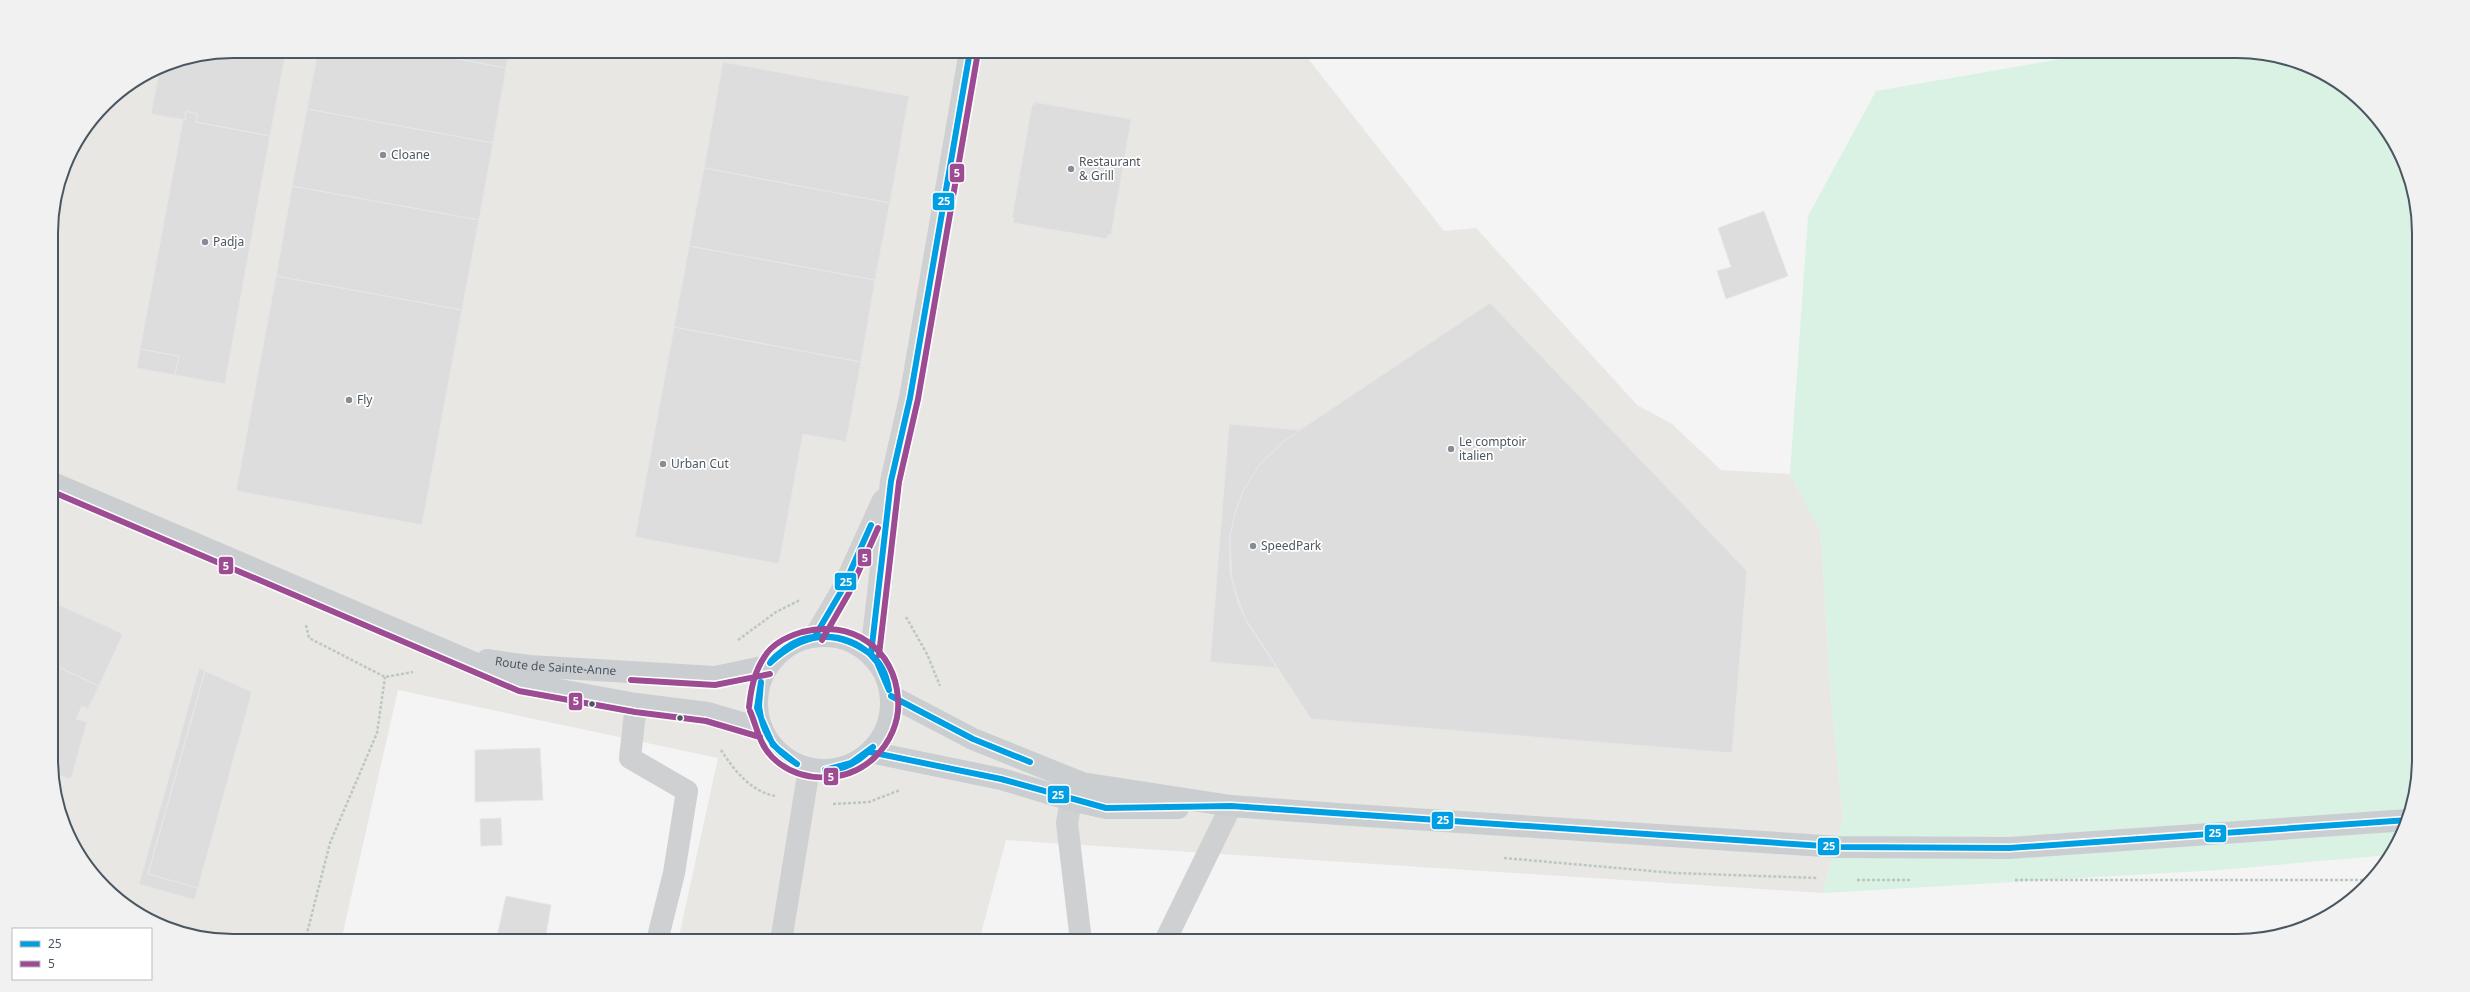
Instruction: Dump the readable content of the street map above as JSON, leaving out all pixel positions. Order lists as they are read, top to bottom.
{
  "streets": {
    "main road": ["Route de Sainte-Anne"]
  },
  "places": [
    "Cloane",
    "Restaurant & Grill",
    "Padja",
    "Fly",
    "Le comptoir italien",
    "Urban Cut",
    "SpeedPark"
  ],
  "lines": ["transit line 25", "transit line 5"],
  "legend": ["25", "5"]
}
